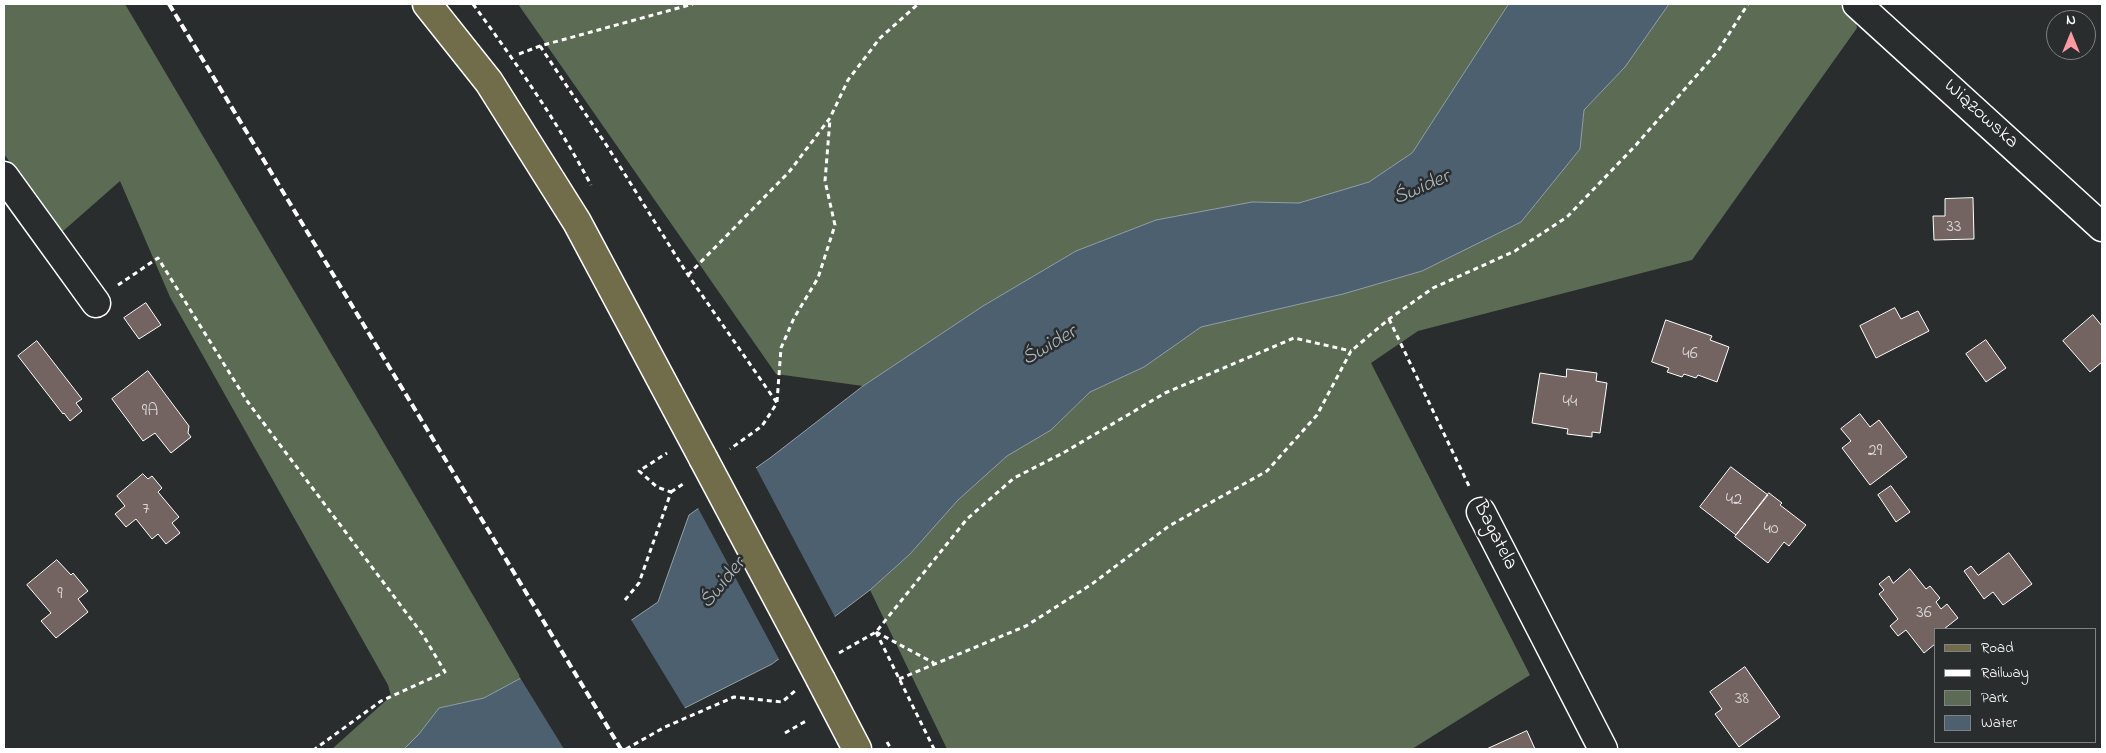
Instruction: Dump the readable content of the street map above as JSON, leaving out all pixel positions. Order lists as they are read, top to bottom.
{
  "streets": {
    "street": ["Wiązowska", "Bagatela"]
  },
  "water": ["Świder"],
  "house_numbers": [
    "33",
    "46",
    "44",
    "9A",
    "29",
    "42",
    "7",
    "40",
    "9",
    "36",
    "38"
  ],
  "legend": [
    "Road",
    "Railway",
    "Park",
    "Water"
  ],
  "north": "top"
}
